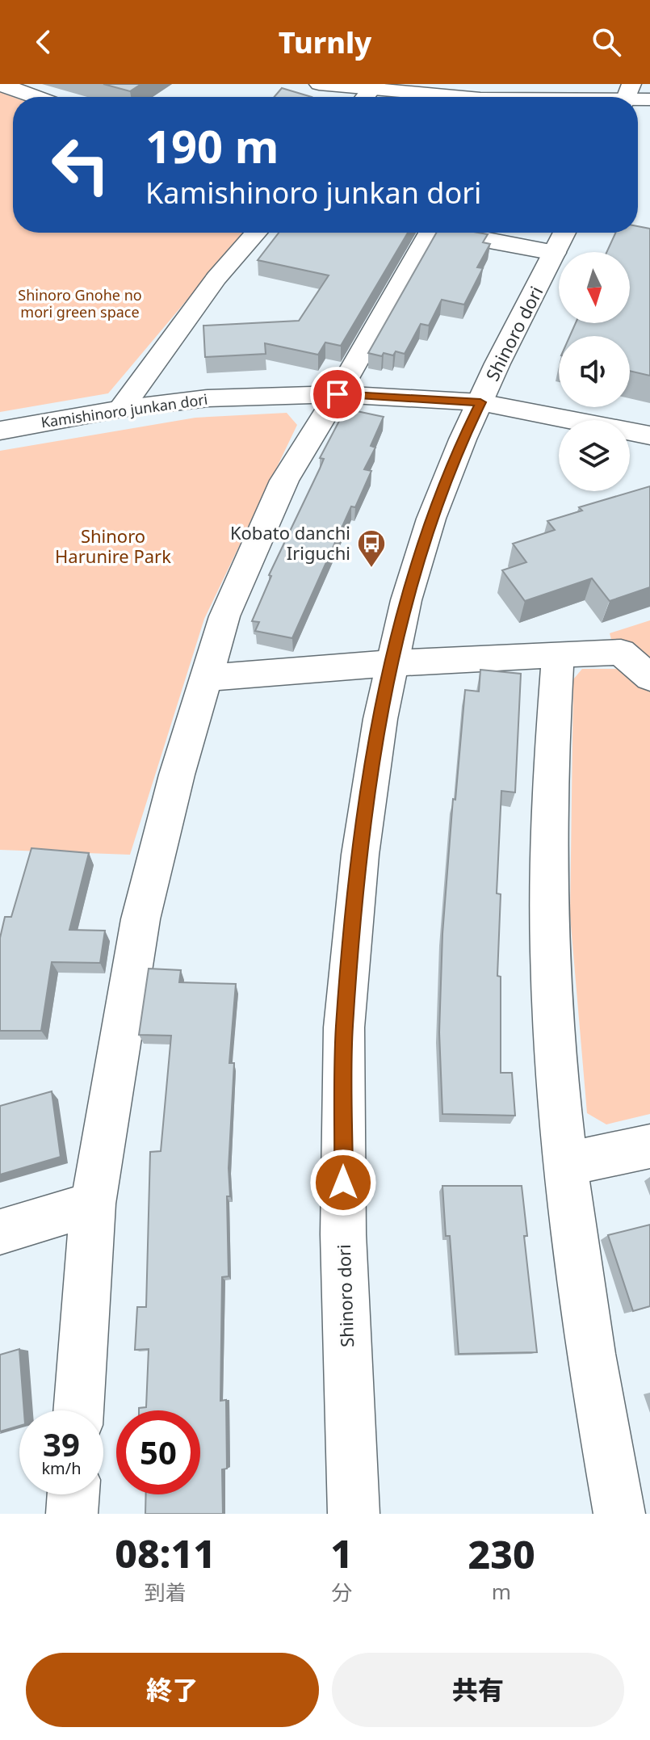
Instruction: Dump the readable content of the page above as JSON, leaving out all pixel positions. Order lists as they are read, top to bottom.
{
  "streets": {
    "street": ["Shinoro dori", "Kamishinoro junkan dori"]
  },
  "crossings": [
    ["Shinoro dori", "Kamishinoro junkan dori"]
  ],
  "parks": ["Shinoro Gnohe no mori green space", "Shinoro Harunire Park"],
  "places": {
    "bus stop": ["Kobato danchi Iriguchi"]
  },
  "north": "bottom",
  "page": {
    "header": "Turnly",
    "turn": ["190 m", "Kamishinoro junkan dori"],
    "speed": "39 km/h",
    "limit": "50",
    "eta": [
      "08:11",
      "到着",
      "1",
      "分",
      "230",
      "m"
    ],
    "buttons": ["終了", "共有"]
  }
}
